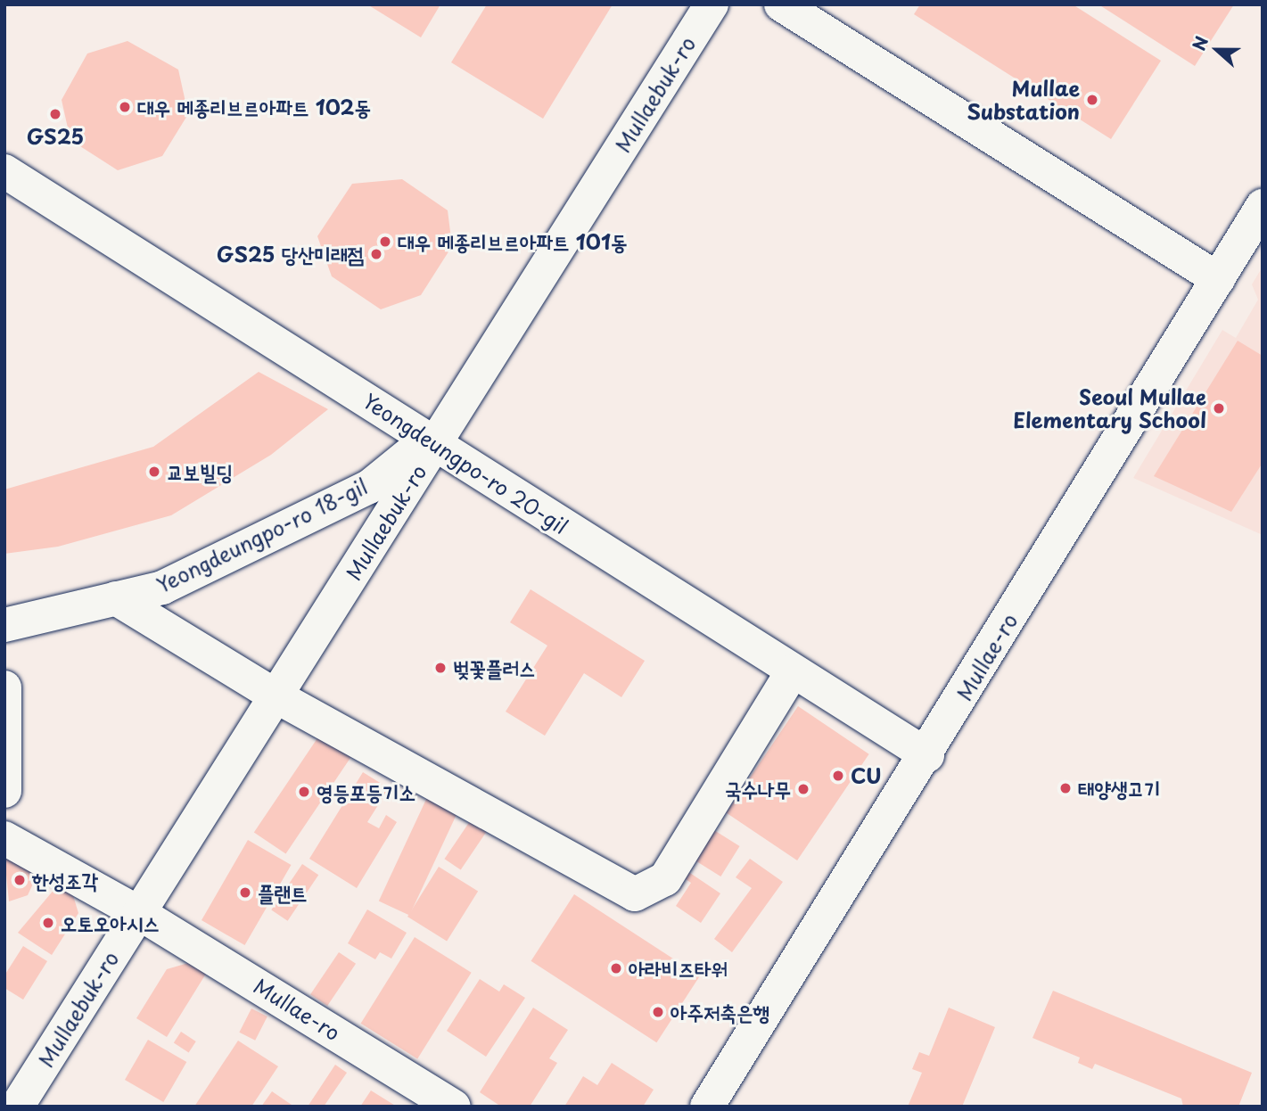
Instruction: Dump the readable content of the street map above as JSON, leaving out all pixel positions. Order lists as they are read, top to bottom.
{
  "streets": {
    "street": [
      "Mullaebuk-ro",
      "Yeongdeungpo-ro 20-gil",
      "Yeongdeungpo-ro 18-gil",
      "Mullae-ro"
    ]
  },
  "crossings": [
    ["Mullaebuk-ro", "Yeongdeungpo-ro 20-gil"],
    ["Mullaebuk-ro", "Yeongdeungpo-ro 18-gil"],
    ["Mullaebuk-ro", "Mullae-ro"],
    ["Yeongdeungpo-ro 20-gil", "Yeongdeungpo-ro 18-gil"],
    ["Yeongdeungpo-ro 20-gil", "Mullae-ro"]
  ],
  "places": [
    "Mullae Substation",
    "대우 메종리브르아파트 102동",
    "GS25",
    "대우 메종리브르아파트 101동",
    "GS25 당산미래점",
    "Seoul Mullae Elementary School",
    "교보빌딩",
    "벚꽃플러스",
    "CU",
    "태양생고기",
    "국수나무",
    "영등포등기소",
    "한성조각",
    "플랜트",
    "오토오아시스",
    "아라비즈타워",
    "아주저축은행"
  ],
  "north": "left"
}
